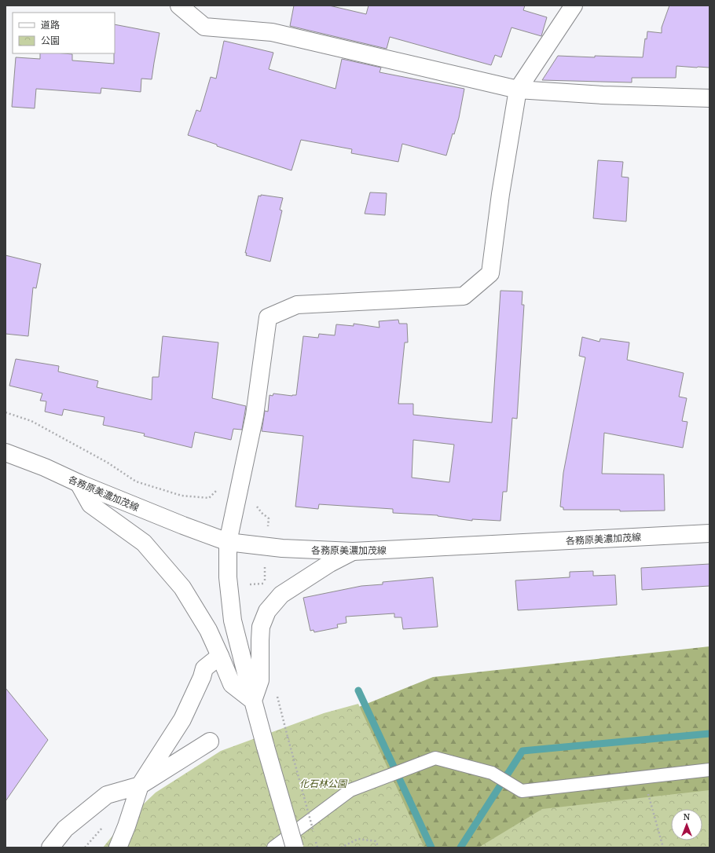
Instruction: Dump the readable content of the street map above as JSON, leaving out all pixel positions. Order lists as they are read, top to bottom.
{
  "streets": {
    "street": ["各務原美濃加茂線"]
  },
  "parks": ["化石林公園"],
  "legend": ["道路", "公園"],
  "north": "top"
}
